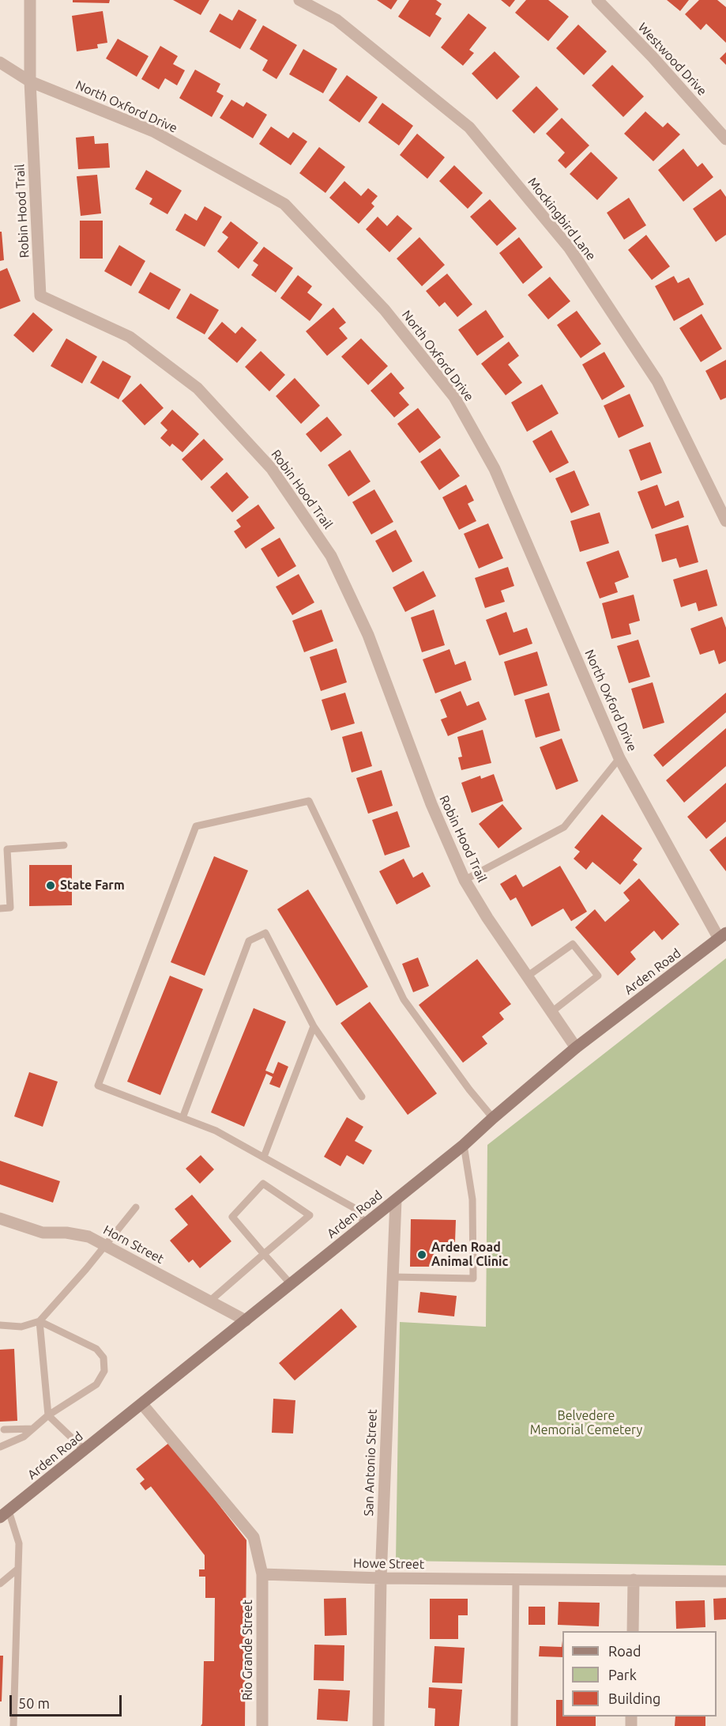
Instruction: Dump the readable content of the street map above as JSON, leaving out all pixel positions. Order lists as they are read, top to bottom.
{
  "streets": {
    "main road": ["Arden Road"],
    "street": [
      "Westwood Drive",
      "North Oxford Drive",
      "Robin Hood Trail",
      "Mockingbird Lane",
      "Horn Street",
      "San Antonio Street",
      "Howe Street",
      "Rio Grande Street"
    ]
  },
  "crossings": [
    ["North Oxford Drive", "Robin Hood Trail"],
    ["North Oxford Drive", "Arden Road"],
    ["Robin Hood Trail", "Arden Road"],
    ["Arden Road", "Horn Street"],
    ["Arden Road", "San Antonio Street"],
    ["San Antonio Street", "Howe Street"],
    ["Howe Street", "Rio Grande Street"]
  ],
  "parks": ["Belvedere Memorial Cemetery"],
  "places": ["State Farm", "Arden Road Animal Clinic"],
  "legend": ["Road", "Park", "Building"],
  "scale_bar": "50 m"
}
